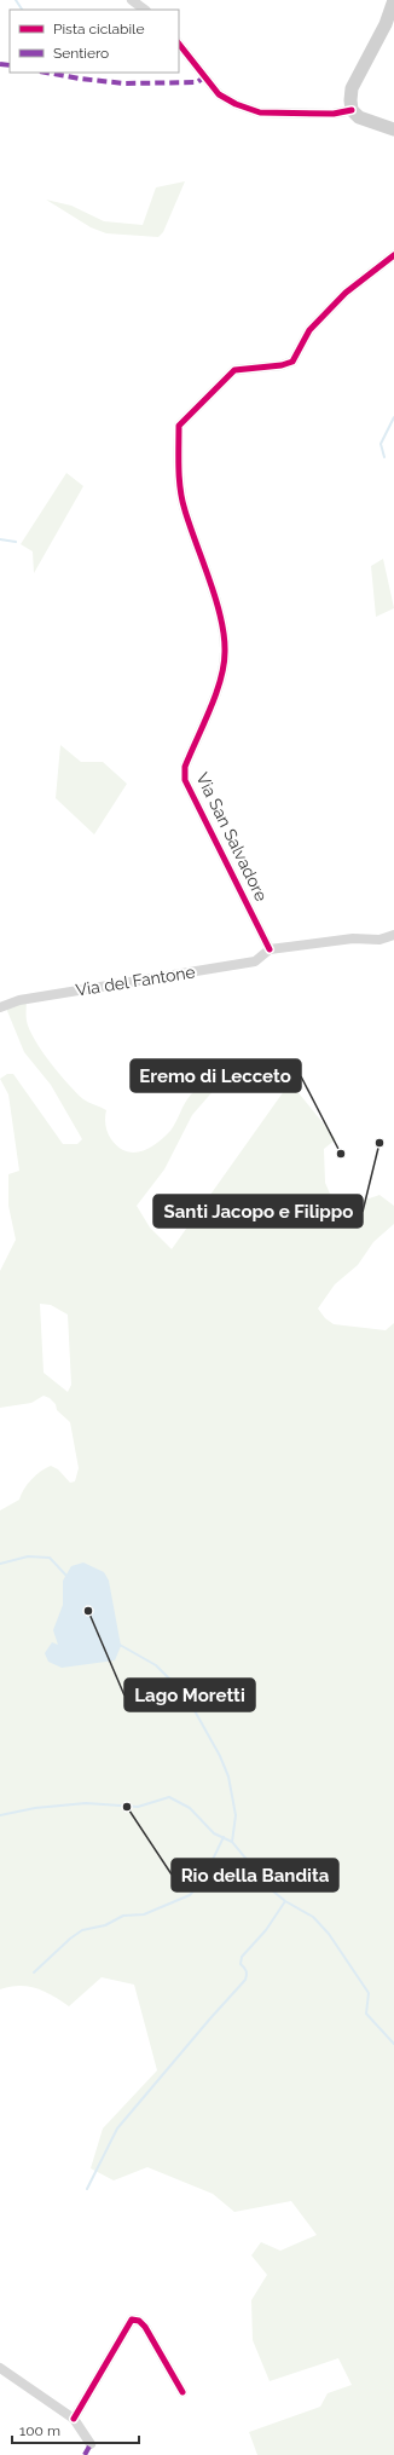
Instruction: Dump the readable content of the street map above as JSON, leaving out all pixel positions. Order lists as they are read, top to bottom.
{
  "streets": {
    "street": ["Via San Salvadore", "Via del Fantone"]
  },
  "crossings": [
    ["Via San Salvadore", "Via del Fantone"]
  ],
  "places": [
    "Santi Jacopo e Filippo",
    "Eremo di Lecceto",
    "Lago Moretti",
    "Rio della Bandita"
  ],
  "legend": ["Pista ciclabile", "Sentiero"],
  "scale_bar": "100 m"
}
